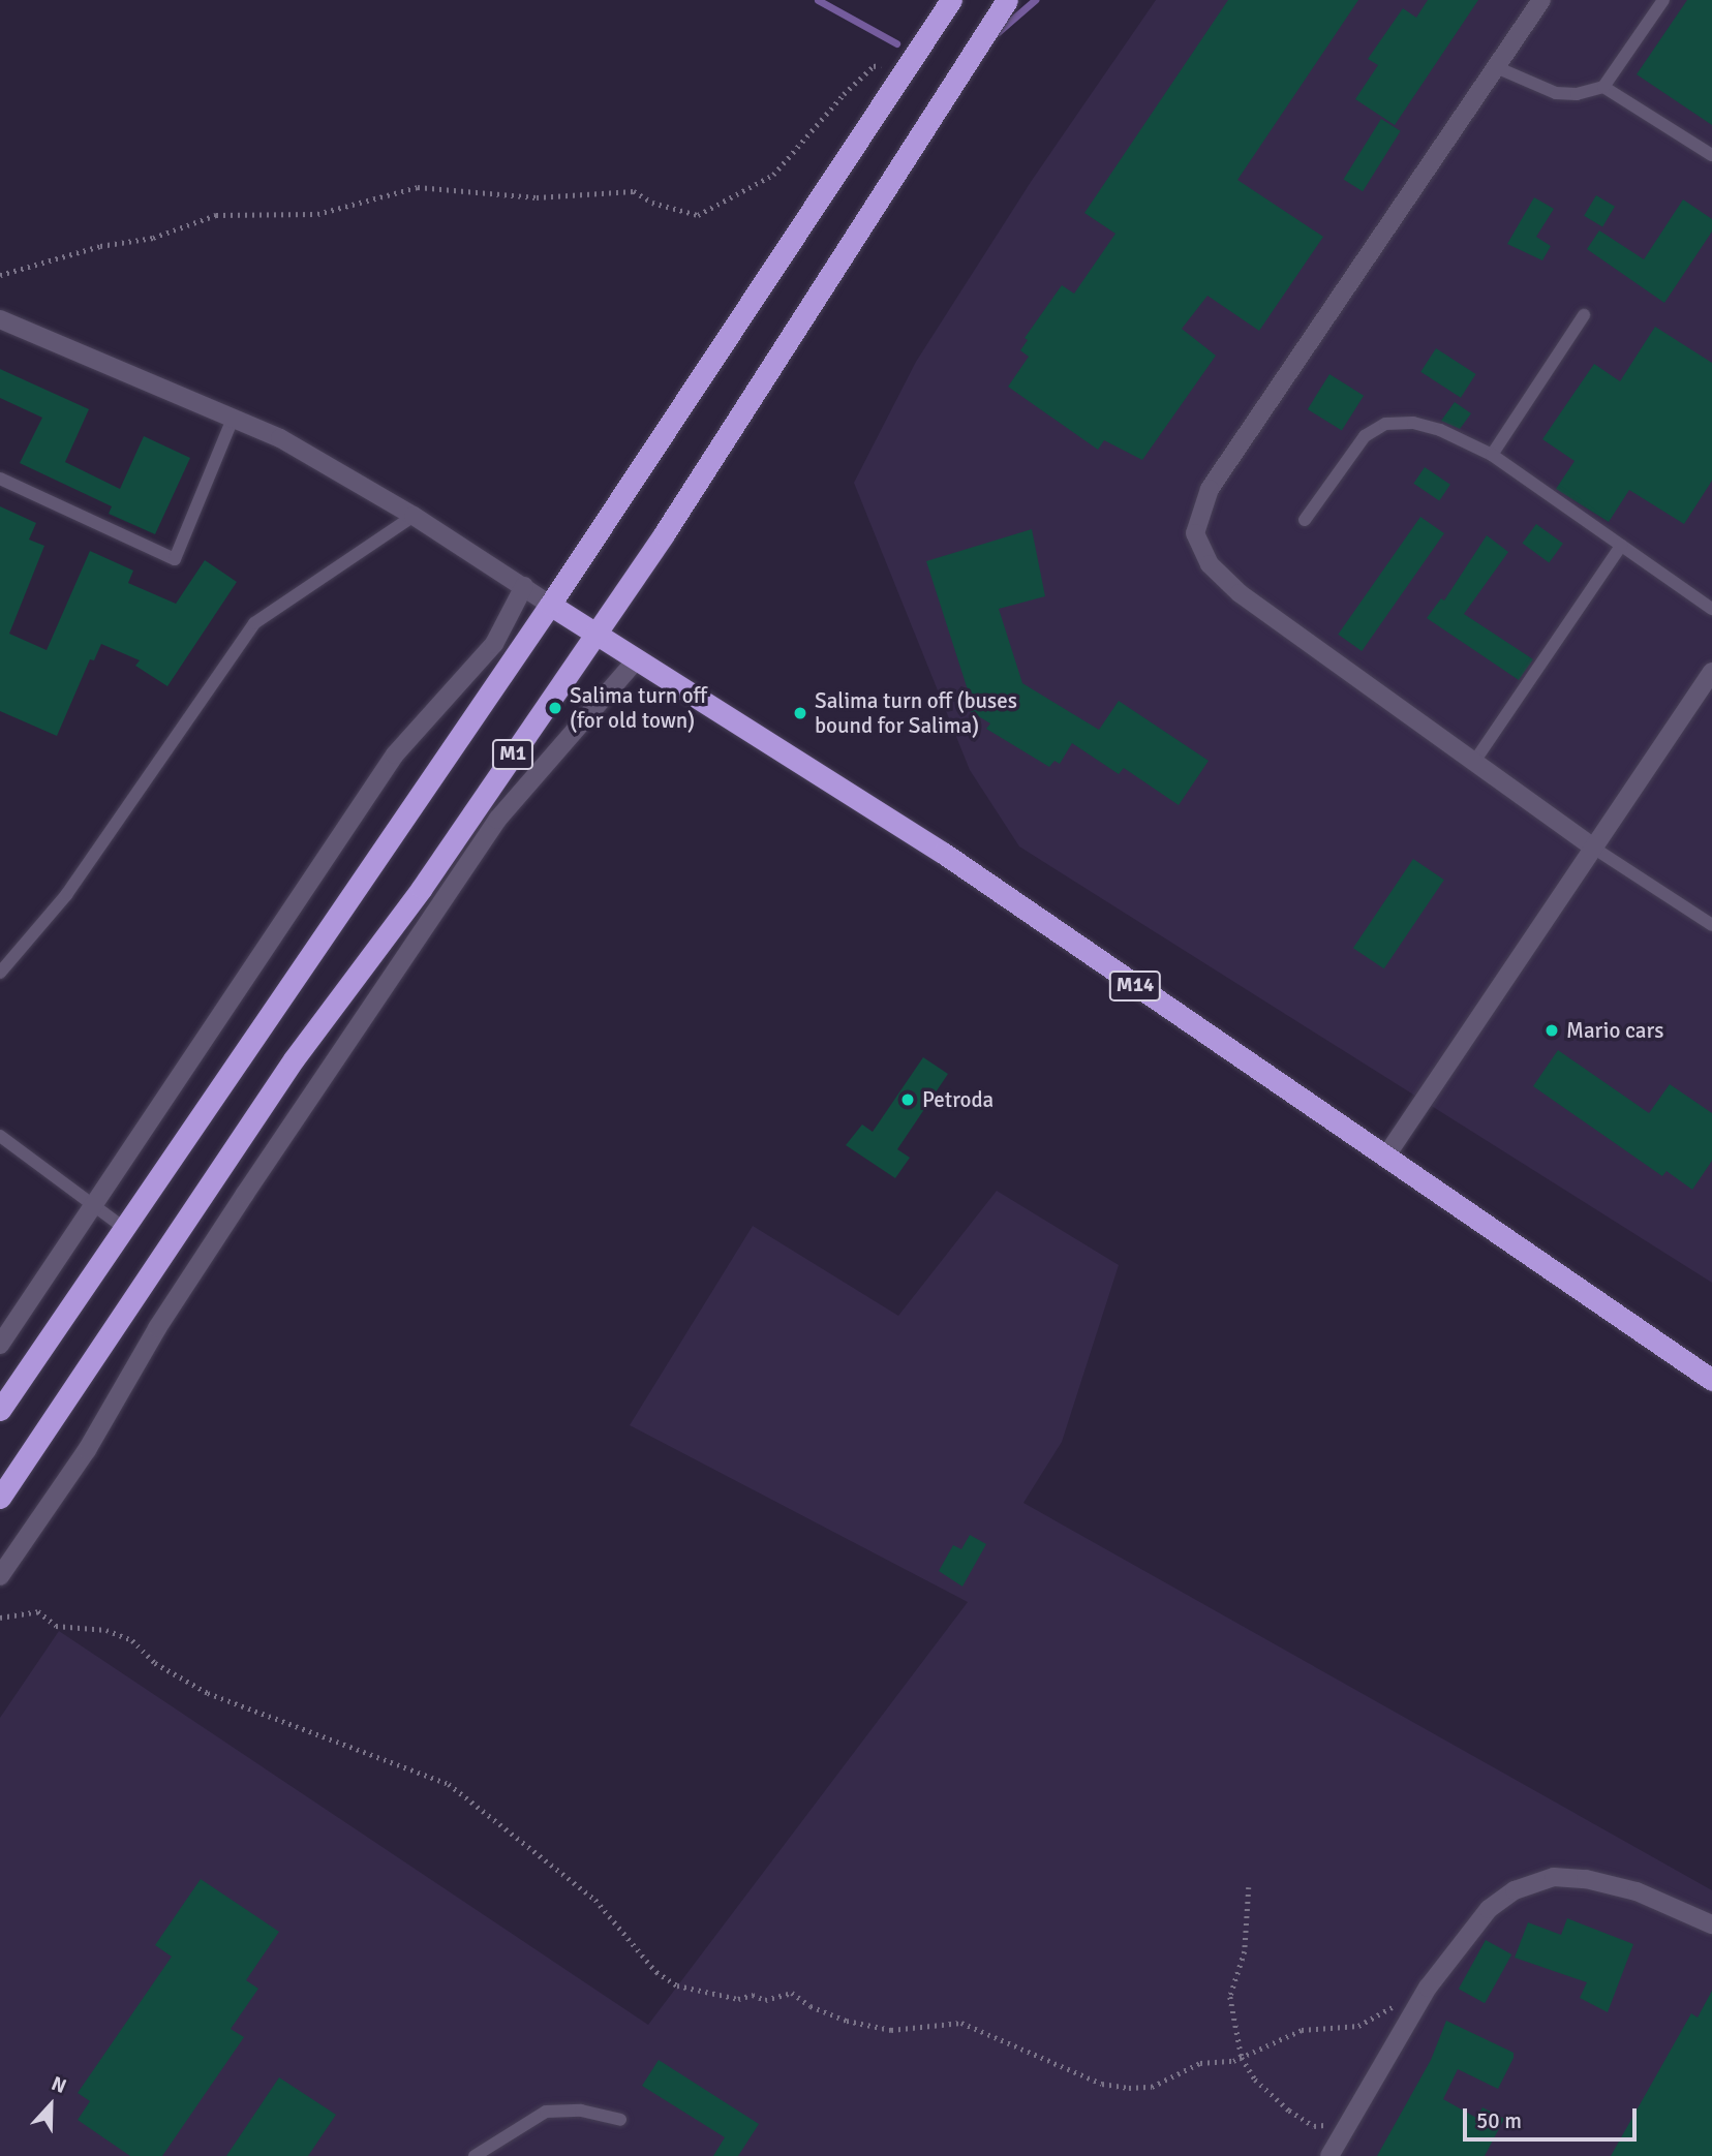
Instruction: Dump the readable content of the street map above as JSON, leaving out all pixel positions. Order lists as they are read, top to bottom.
{
  "streets": {
    "highway": ["M1", "M14"]
  },
  "crossings": [
    ["M1", "M14"]
  ],
  "places": [
    "Salima turn off (for old town)",
    "Salima turn off (buses bound for Salima)",
    "Mario cars",
    "Petroda"
  ],
  "scale_bar": "50 m",
  "north": "top"
}
